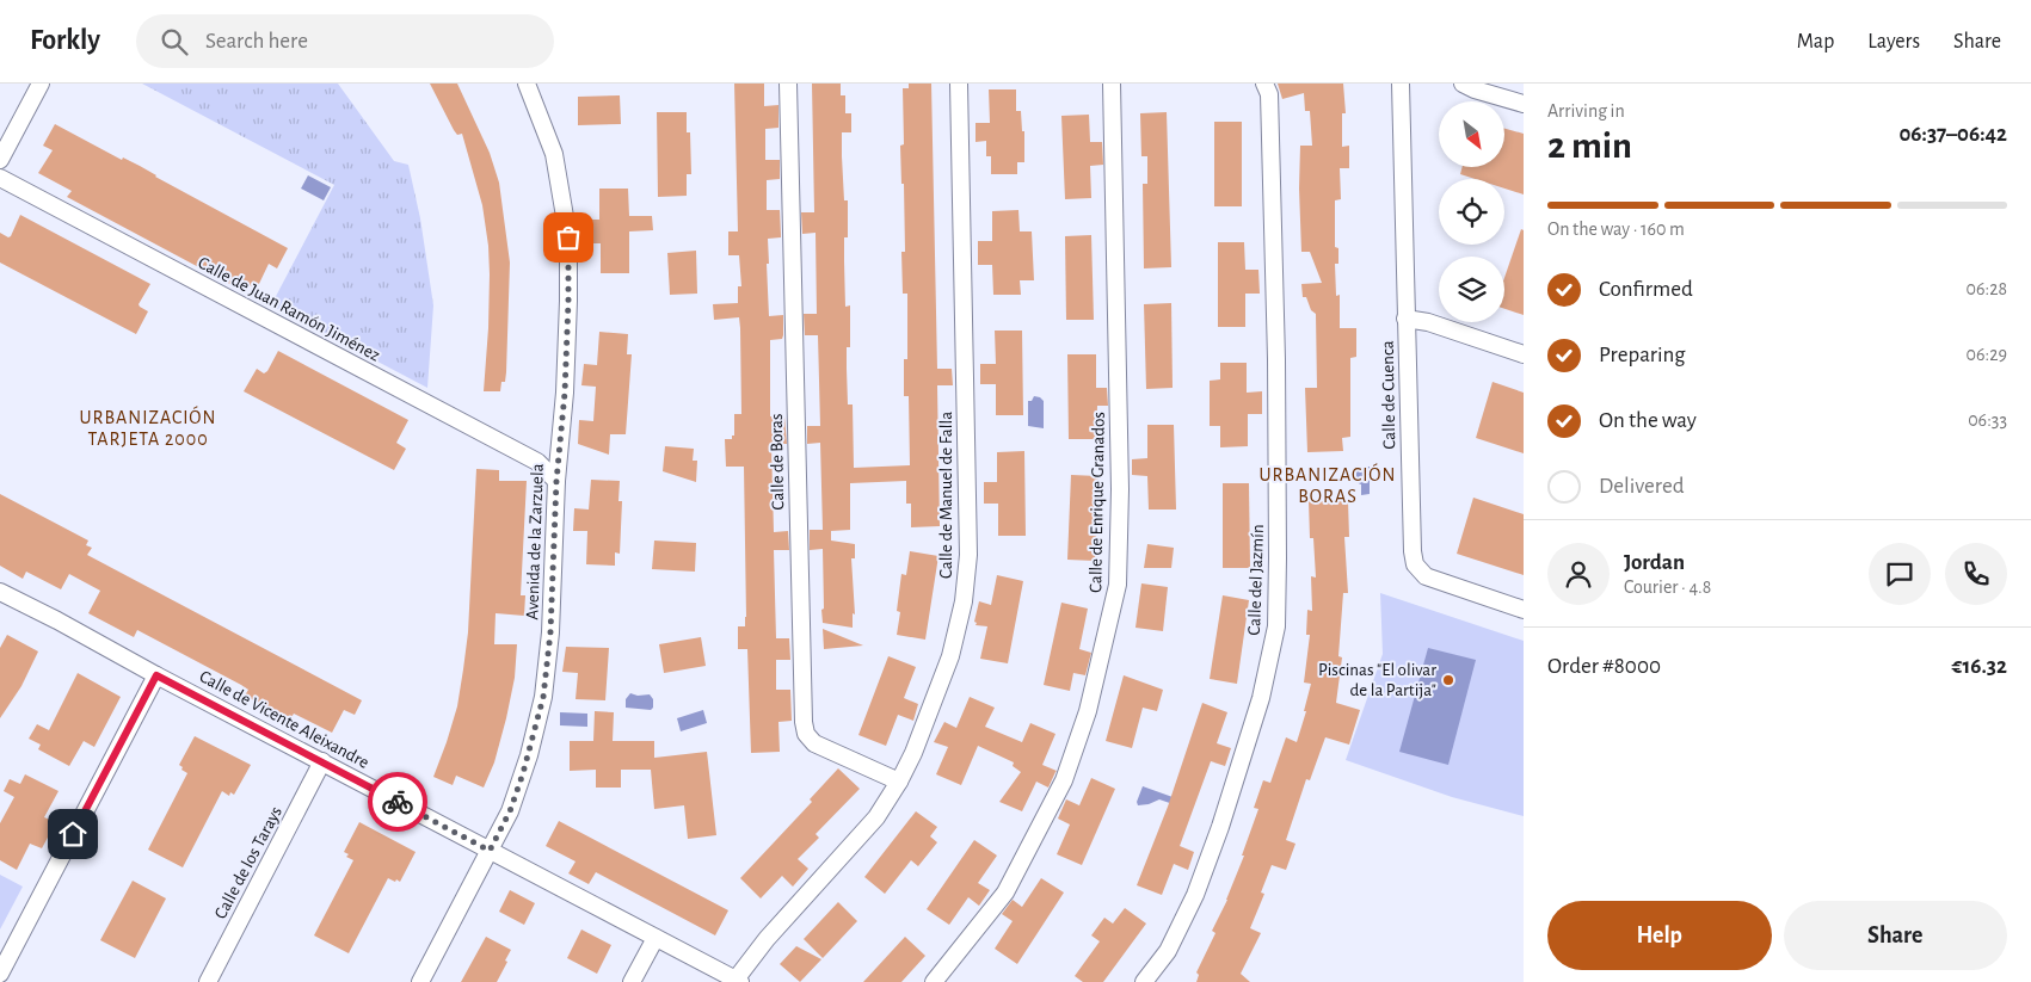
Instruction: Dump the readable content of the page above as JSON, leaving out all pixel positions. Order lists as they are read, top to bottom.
{
  "streets": {
    "street": [
      "Calle de Juan Ramón Jiménez",
      "Calle de Cuenca",
      "Calle de Boras",
      "Calle de Manuel de Falla",
      "Calle de Enrique Granados",
      "Avenida de la Zarzuela",
      "Calle del Jazmín",
      "Calle de Vicente Aleixandre",
      "Calle de los Tarays"
    ]
  },
  "crossings": [
    ["Calle de Juan Ramón Jiménez", "Avenida de la Zarzuela"],
    ["Calle de Boras", "Calle de Manuel de Falla"],
    ["Calle de Manuel de Falla", "Calle de Vicente Aleixandre"],
    ["Avenida de la Zarzuela", "Calle de Vicente Aleixandre"],
    ["Calle de Vicente Aleixandre", "Calle de los Tarays"]
  ],
  "districts": ["URBANIZACIÓN TARJETA 2000", "URBANIZACIÓN BORAS"],
  "places": ["Piscinas \"El olivar de la Partija\""],
  "north": "bottom right",
  "page": {
    "header": "Forkly",
    "search": "Search here",
    "nav": ["Map", "Layers", "Share"],
    "heading": ["2 min", "Arriving in", "06:37–06:42"],
    "panel": [
      "Jordan",
      "Courier · 4.8",
      "Order #8000",
      "€16.32"
    ],
    "bar": "On the way · 160 m",
    "list": [
      ["Confirmed", "06:28"],
      ["Preparing", "06:29"],
      ["On the way", "06:33"],
      "Delivered"
    ],
    "buttons": ["Help", "Share"]
  }
}
